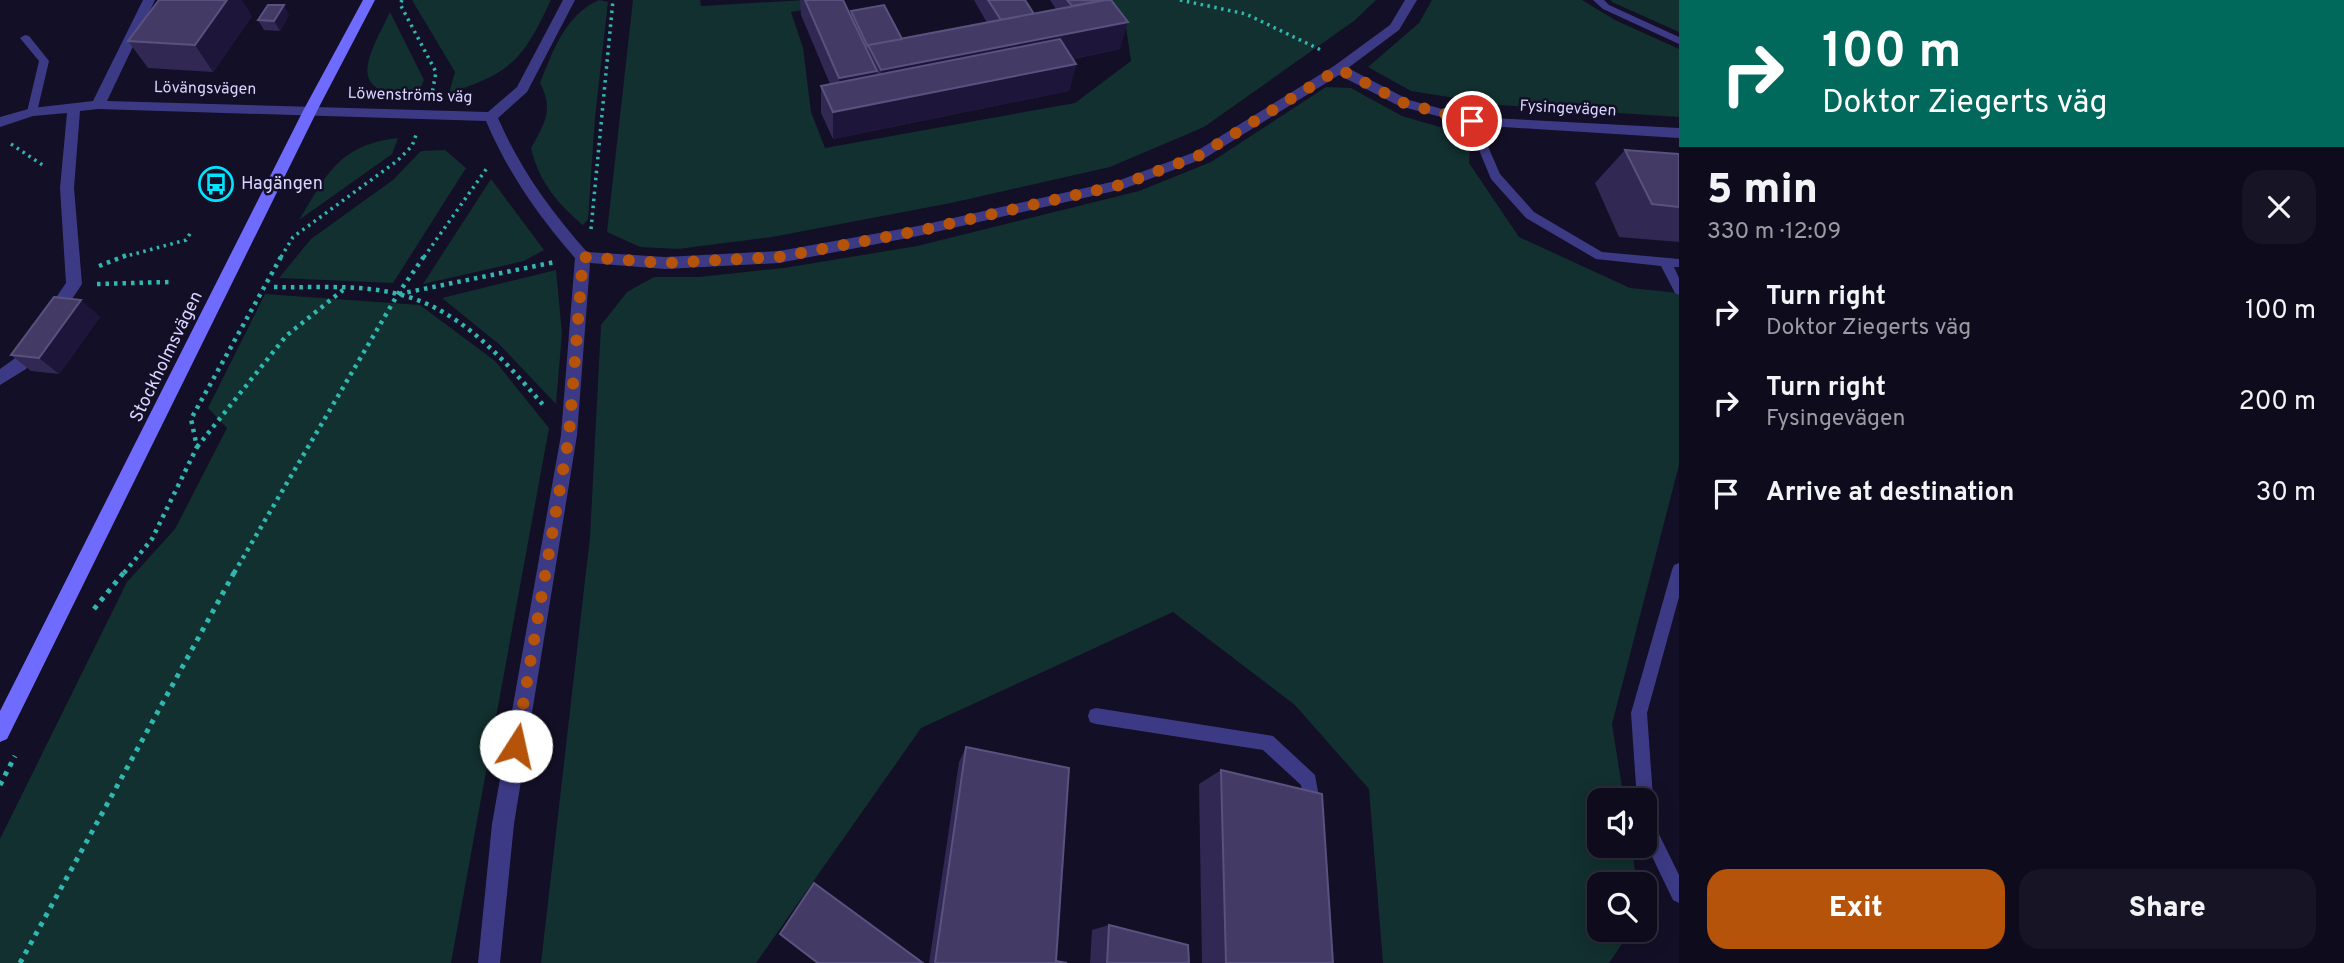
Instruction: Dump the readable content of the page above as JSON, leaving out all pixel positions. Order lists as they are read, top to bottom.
{
  "streets": {
    "street": [
      "Lövängsvägen",
      "Löwenströms väg",
      "Fysingevägen",
      "Stockholmsvägen"
    ]
  },
  "crossings": [
    ["Lövängsvägen", "Löwenströms väg"],
    ["Lövängsvägen", "Stockholmsvägen"],
    ["Löwenströms väg", "Stockholmsvägen"]
  ],
  "places": {
    "bus stop": ["Hagängen"]
  },
  "page": {
    "turn": ["100 m", "Doktor Ziegerts väg"],
    "heading": ["5 min", "330 m · 12:09"],
    "list": [
      {
        "name": "Turn right",
        "note": "Doktor Ziegerts väg",
        "value": "100 m"
      },
      {
        "name": "Turn right",
        "note": "Fysingevägen",
        "value": "200 m"
      },
      {
        "name": "Arrive at destination",
        "value": "30 m"
      }
    ],
    "buttons": ["Exit", "Share"]
  }
}
